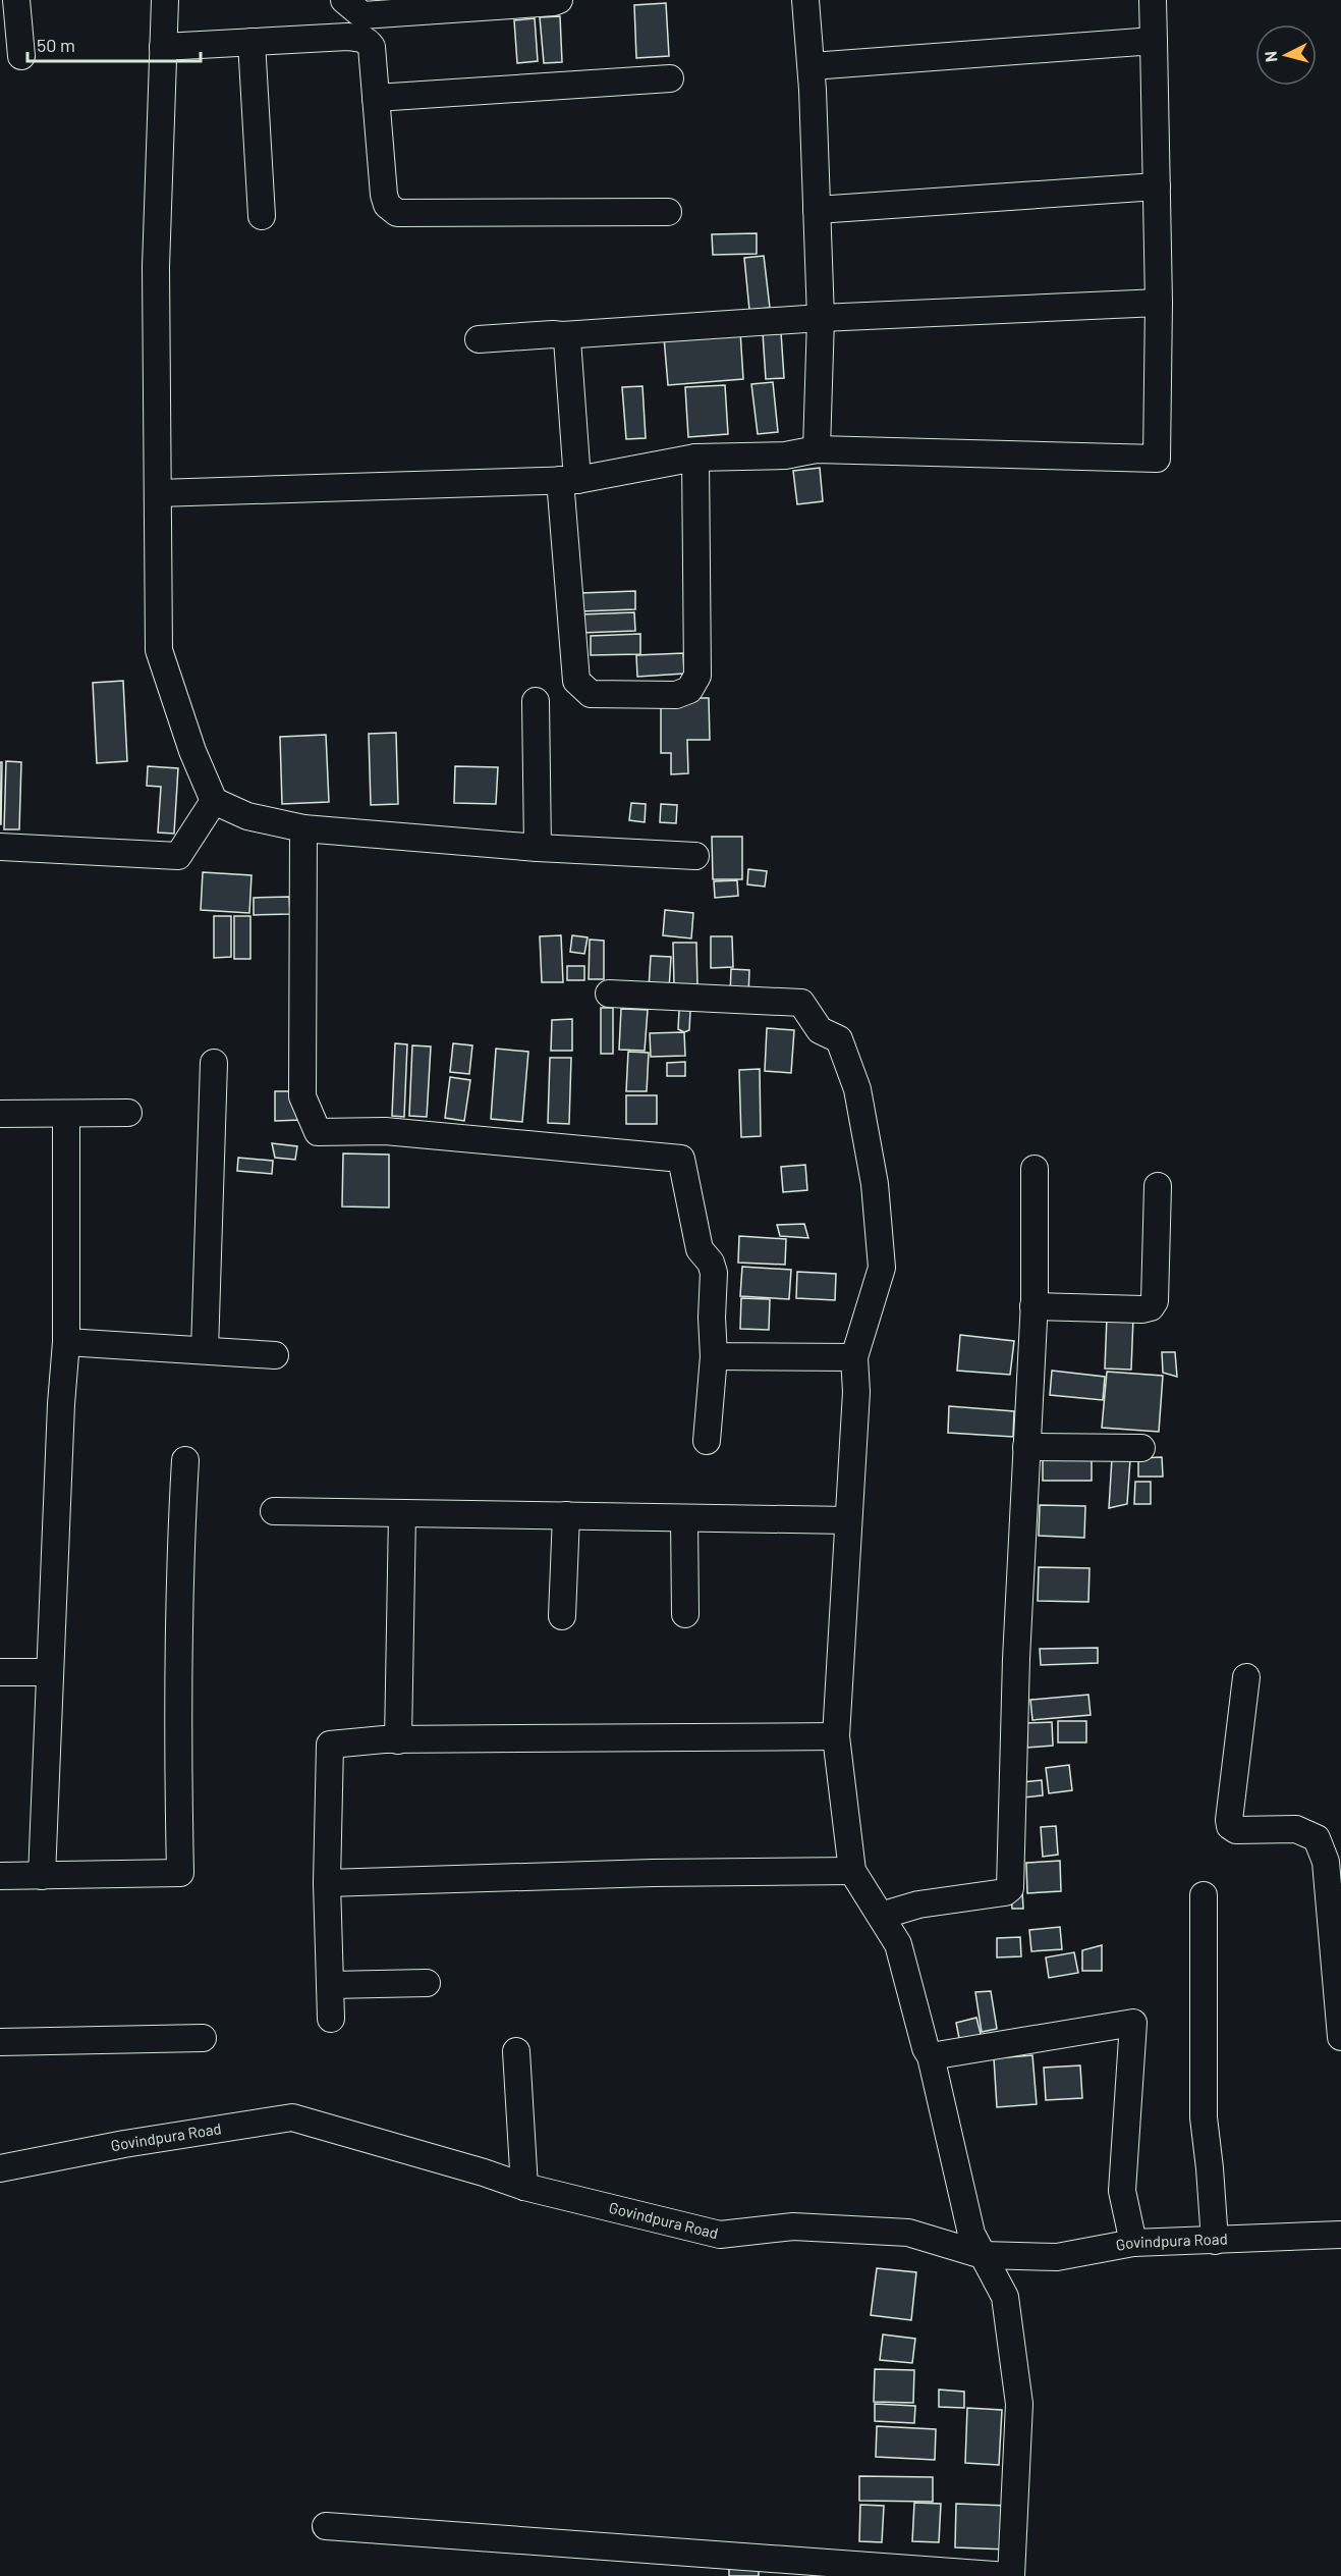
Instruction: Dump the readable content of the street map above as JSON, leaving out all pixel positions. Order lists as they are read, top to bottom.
{
  "streets": {
    "street": ["Govindpura Road"]
  },
  "scale_bar": "50 m",
  "north": "left"
}
